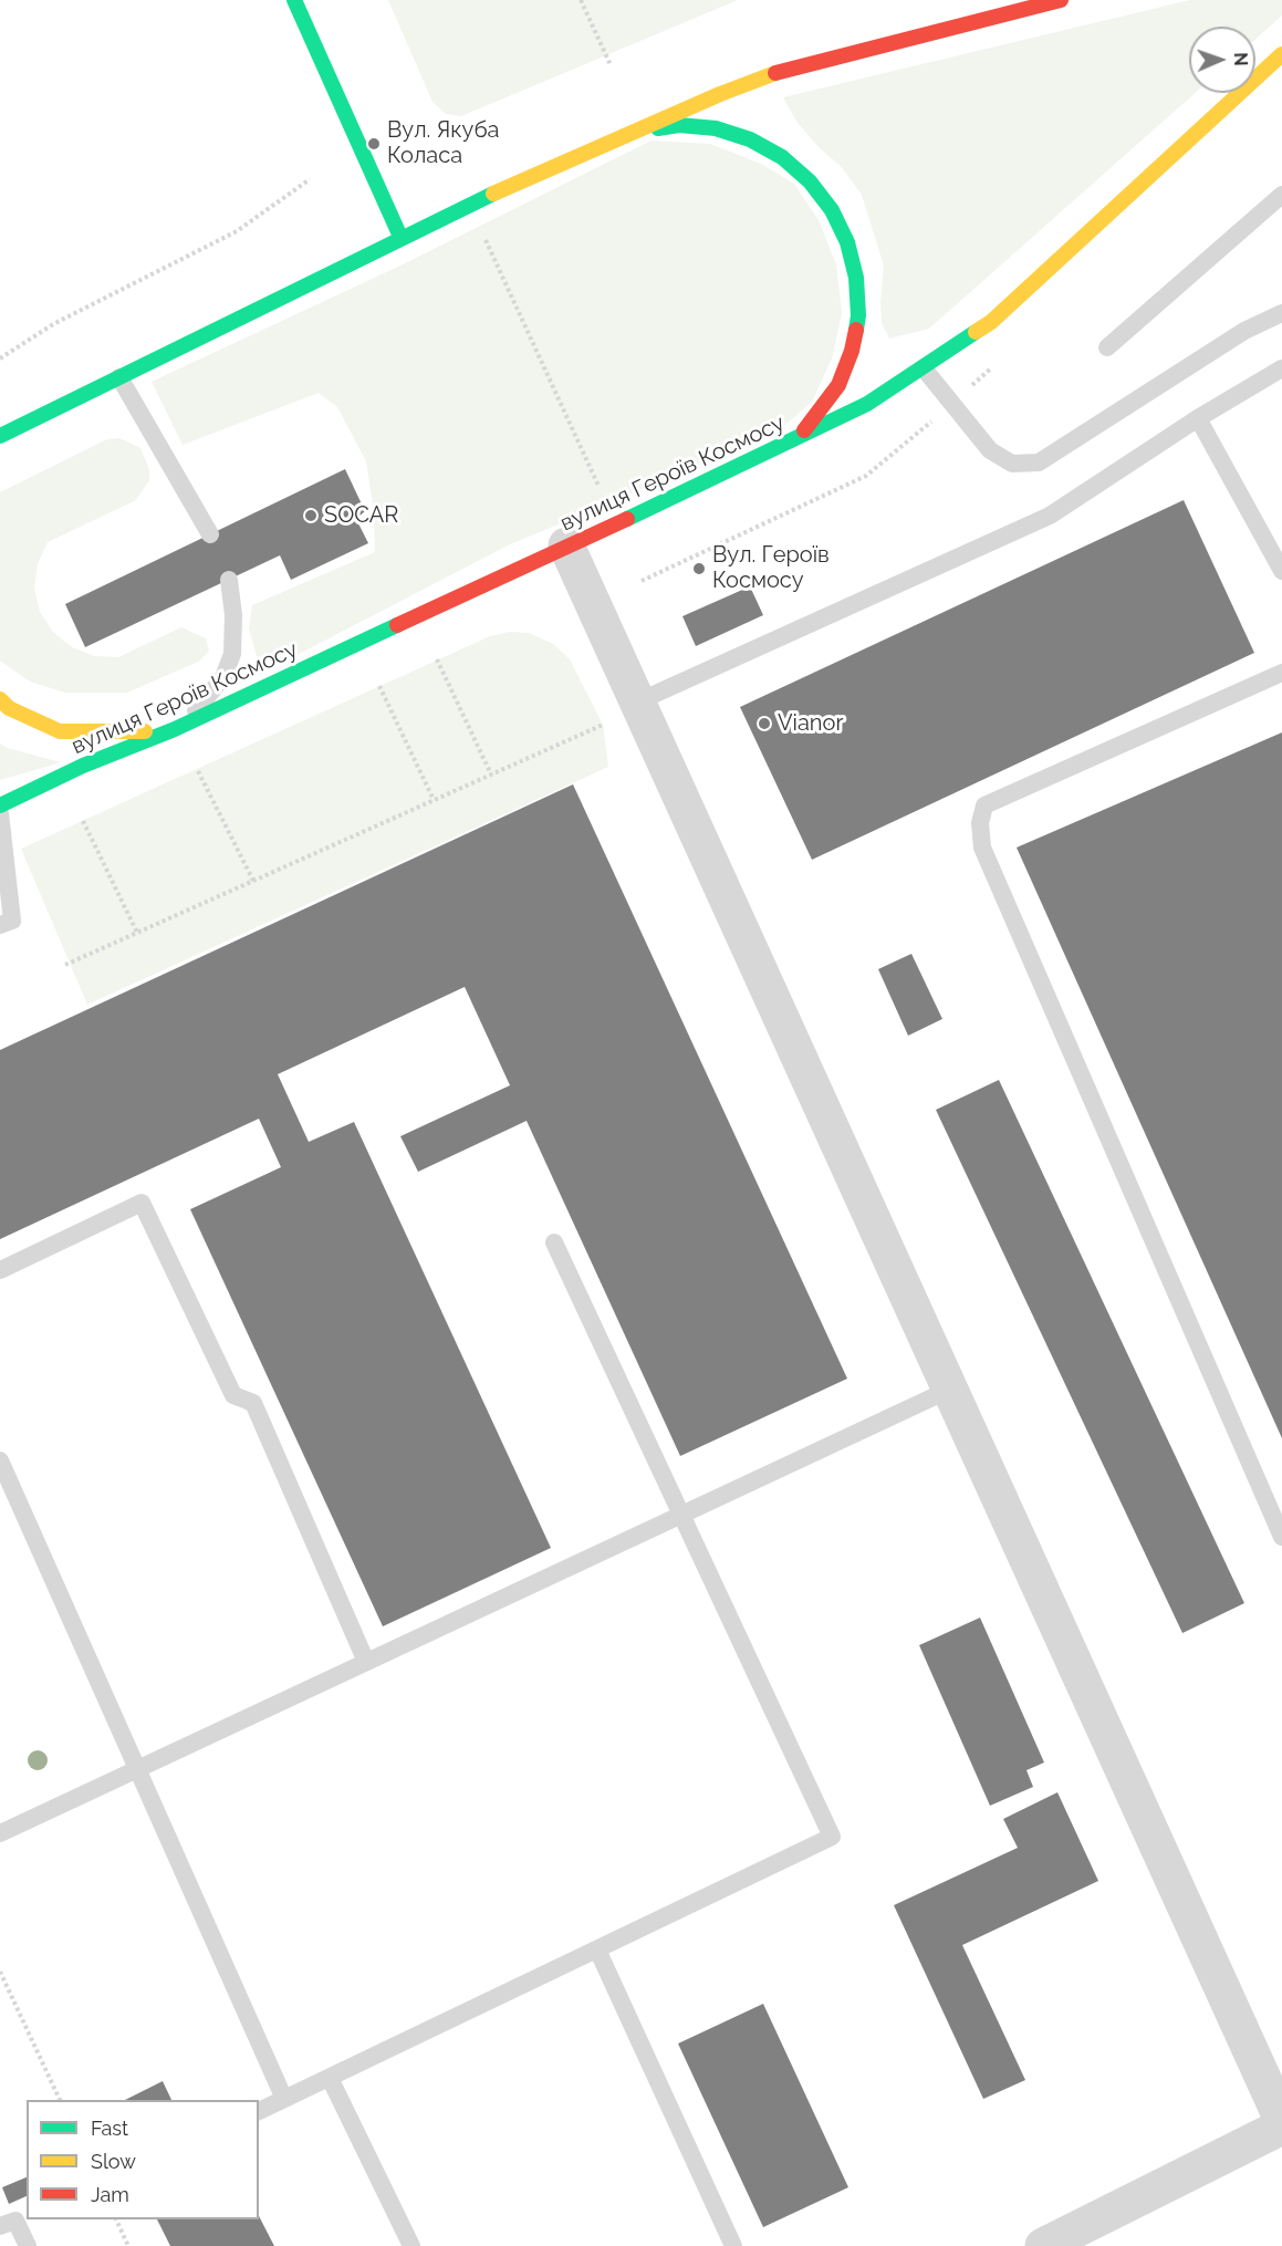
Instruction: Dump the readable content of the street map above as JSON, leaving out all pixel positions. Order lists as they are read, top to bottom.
{
  "streets": {
    "main road": ["вулиця Героїв Космосу"]
  },
  "places": [
    "Вул. Якуба Коласа",
    "SOCAR",
    "Вул. Героїв Космосу",
    "Vianor"
  ],
  "legend": ["Fast", "Slow", "Jam"],
  "north": "right"
}
